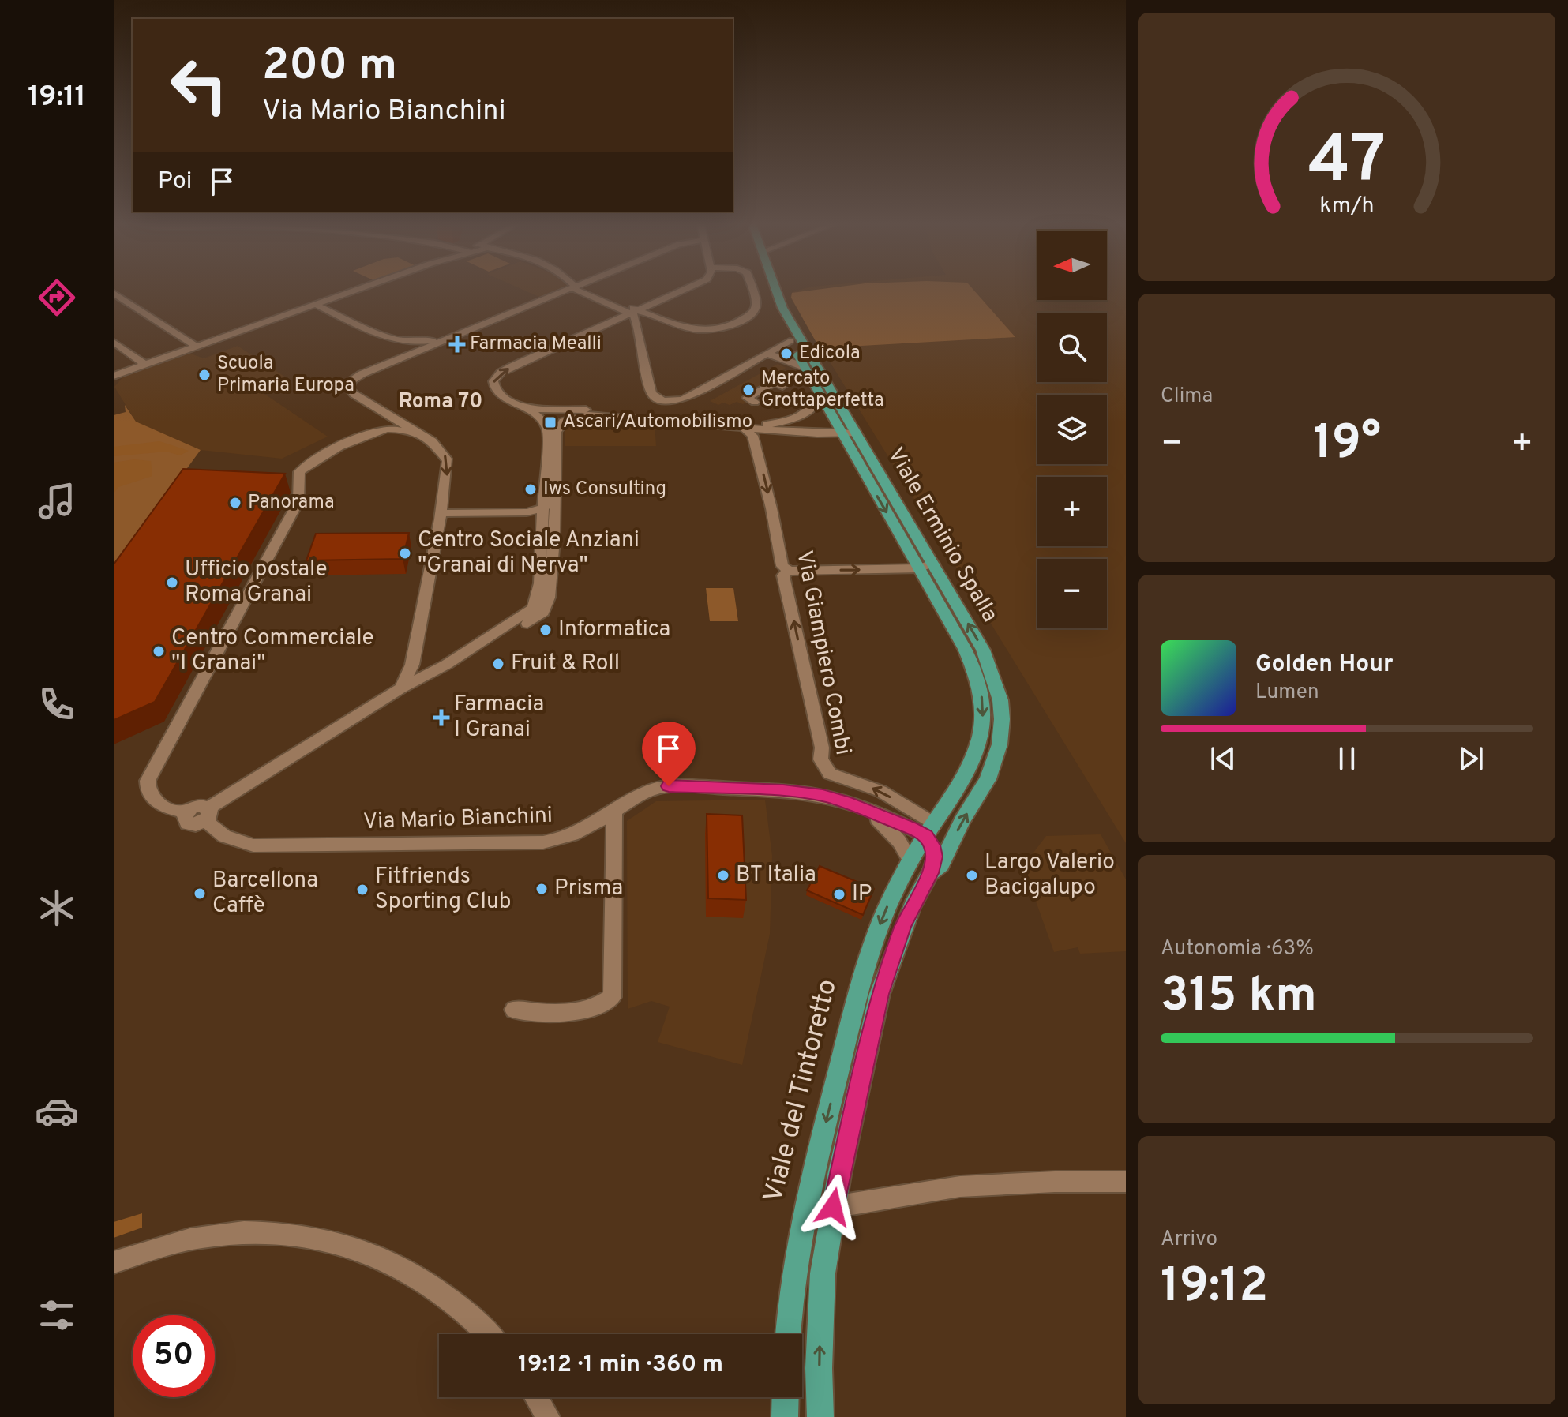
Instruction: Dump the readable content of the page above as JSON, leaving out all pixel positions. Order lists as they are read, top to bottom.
{
  "streets": {
    "main road": ["Viale Erminio Spalla", "Viale del Tintoretto"],
    "street": ["Via Giampiero Combi", "Via Mario Bianchini"]
  },
  "crossings": [
    ["Viale Erminio Spalla", "Via Giampiero Combi"],
    ["Viale Erminio Spalla", "Via Mario Bianchini"],
    ["Viale Erminio Spalla", "Viale del Tintoretto"],
    ["Via Giampiero Combi", "Via Mario Bianchini"]
  ],
  "districts": ["Roma 70"],
  "places": {
    "health": ["Farmacia Mealli", "Farmacia I Granai"],
    "other": [
      "Edicola",
      "Scuola Primaria Europa",
      "Mercato Grottaperfetta",
      "Iws Consulting",
      "Panorama",
      "Centro Sociale Anziani \"Granai di Nerva\"",
      "Ufficio postale Roma Granai",
      "Informatica",
      "Centro Commerciale \"I Granai\"",
      "Fruit & Roll",
      "BT Italia",
      "Largo Valerio Bacigalupo",
      "Prisma",
      "Fitfriends Sporting Club",
      "Barcellona Caffè",
      "IP"
    ],
    "transit": ["Ascari/Automobilismo"]
  },
  "north": "left",
  "page": {
    "tabs": "19:11",
    "turn": ["200 m", "Via Mario Bianchini"],
    "then": "Poi",
    "map_buttons": ["+", "−"],
    "tile": [
      "Clima",
      ["Autonomia · 63%", "315 km"],
      ["Arrivo", "19:12"]
    ],
    "heat": ["−", "19°", "+"],
    "song": ["Golden Hour", "Lumen"],
    "limit": "50",
    "trip": "19:12 · 1 min · 360 m",
    "gauge": ["47", "km/h"]
  }
}
